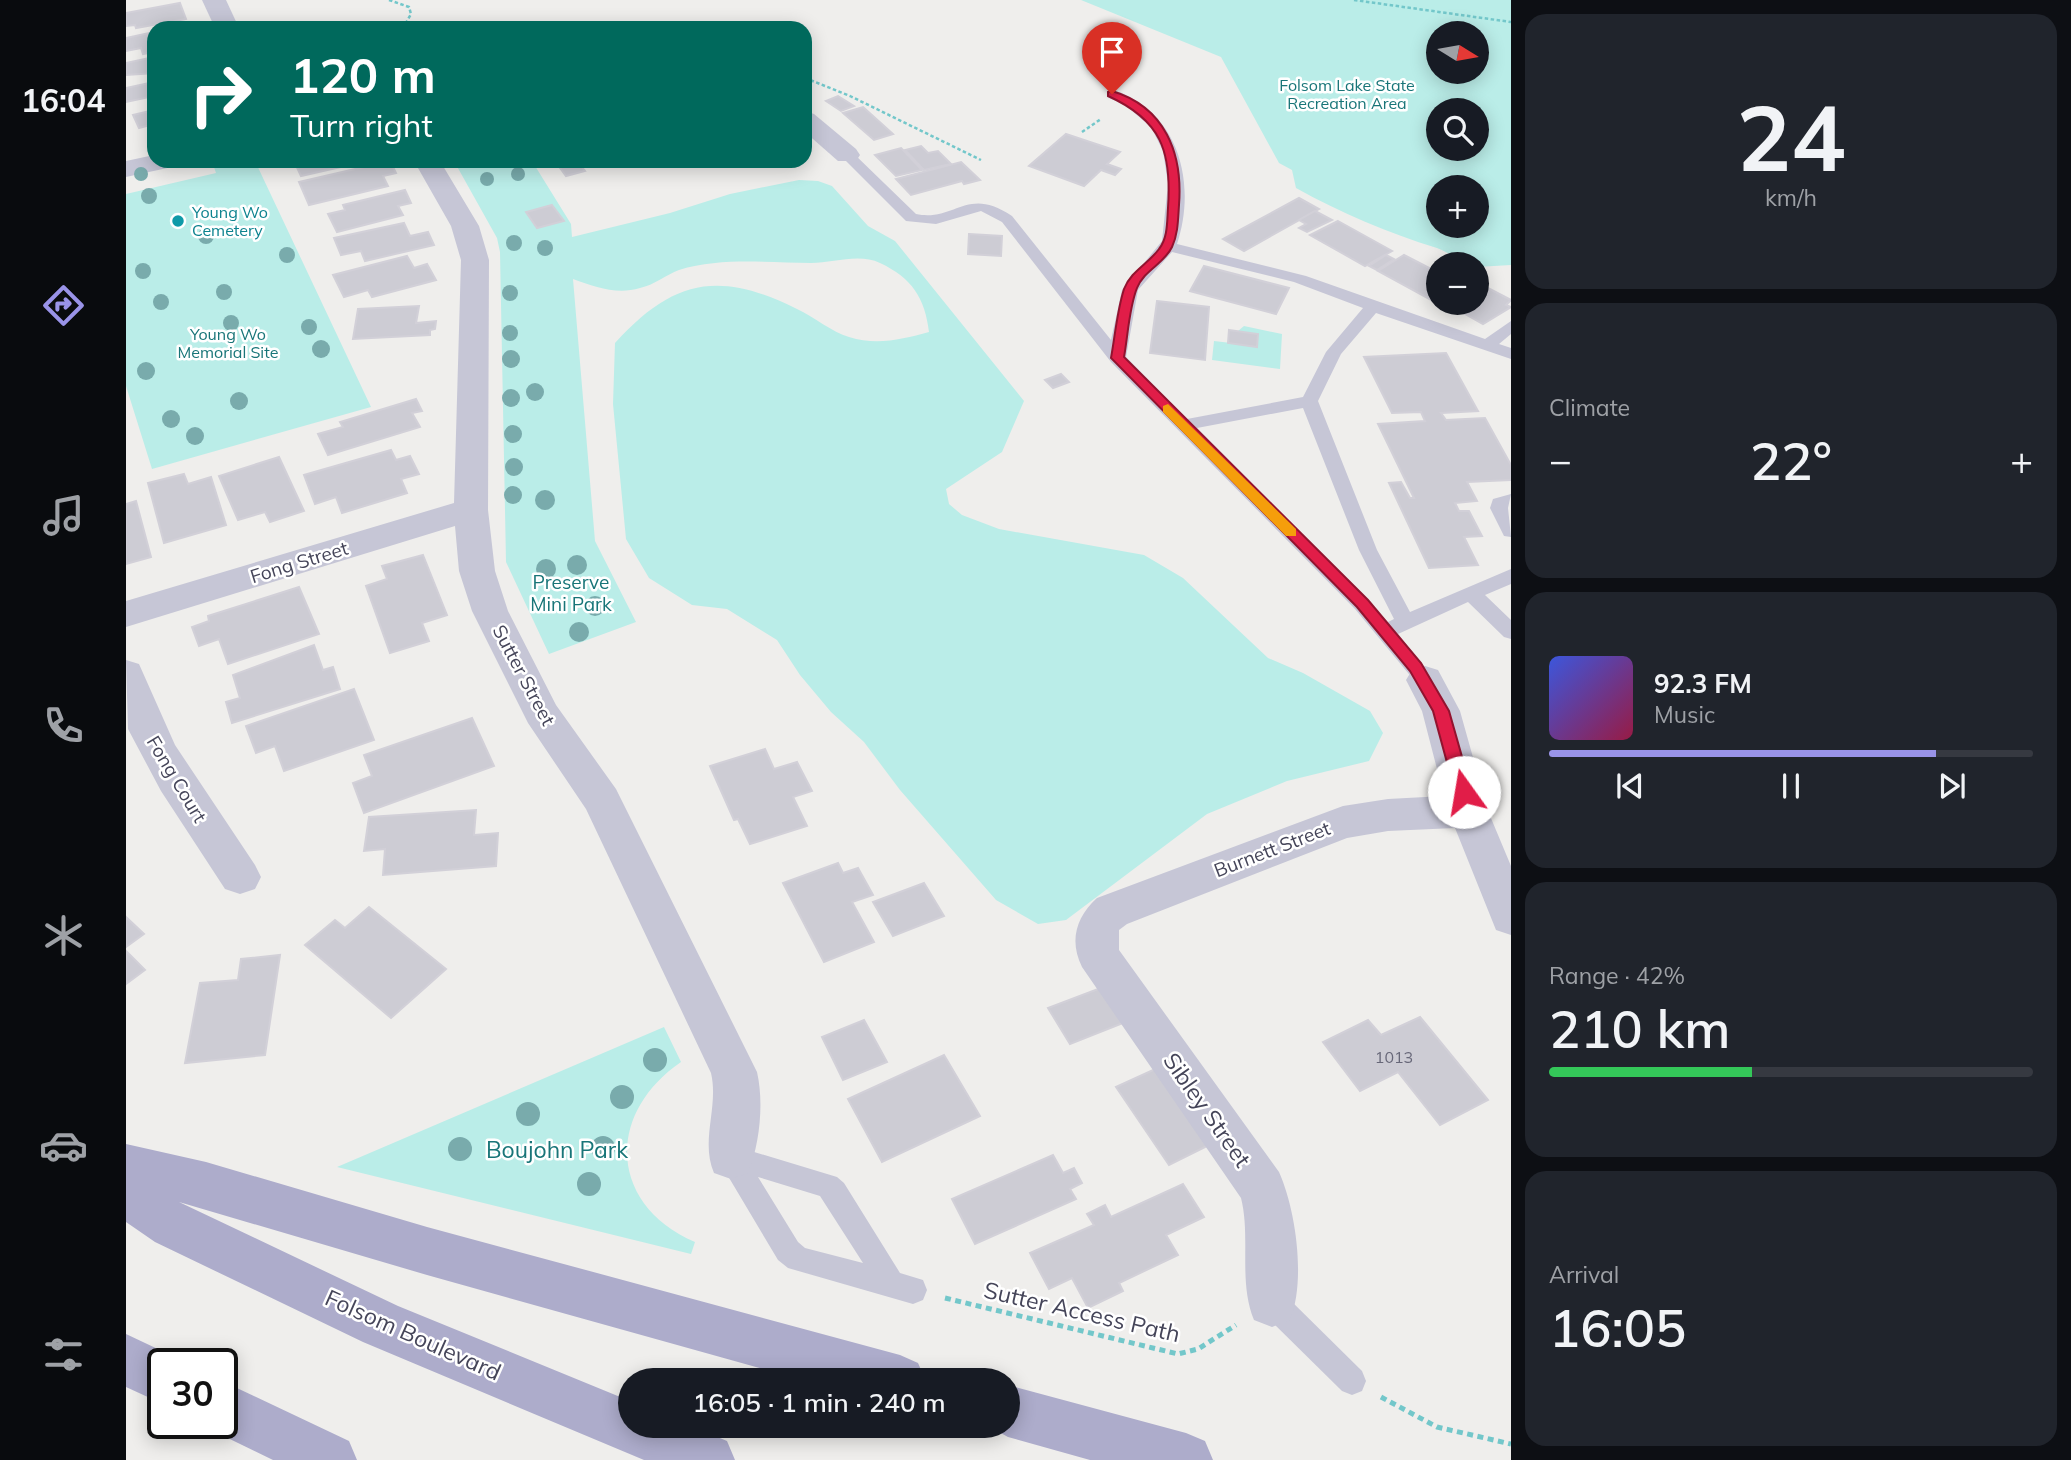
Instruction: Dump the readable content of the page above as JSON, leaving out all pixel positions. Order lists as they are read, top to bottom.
{
  "streets": {
    "main road": ["Folsom Boulevard"],
    "street": [
      "Fong Street",
      "Sutter Street",
      "Fong Court",
      "Burnett Street",
      "Sibley Street"
    ],
    "path": ["Sutter Access Path"]
  },
  "crossings": [
    ["Fong Street", "Sutter Street"],
    ["Burnett Street", "Sibley Street"],
    ["Sibley Street", "Sutter Access Path"]
  ],
  "parks": [
    "Folsom Lake State Recreation Area",
    "Young Wo Memorial Site",
    "Preserve Mini Park",
    "Boujohn Park"
  ],
  "places": ["Young Wo Cemetery"],
  "house_numbers": ["1013"],
  "north": "right",
  "page": {
    "tabs": "16:04",
    "tile": [
      ["24", "km/h"],
      "Climate",
      ["Range · 42%", "210 km"],
      ["Arrival", "16:05"]
    ],
    "map_buttons": ["+", "−"],
    "turn": ["120 m", "Turn right"],
    "heat": ["−", "22°", "+"],
    "song": ["92.3 FM", "Music"],
    "limit": "30",
    "trip": "16:05 · 1 min · 240 m"
  }
}
